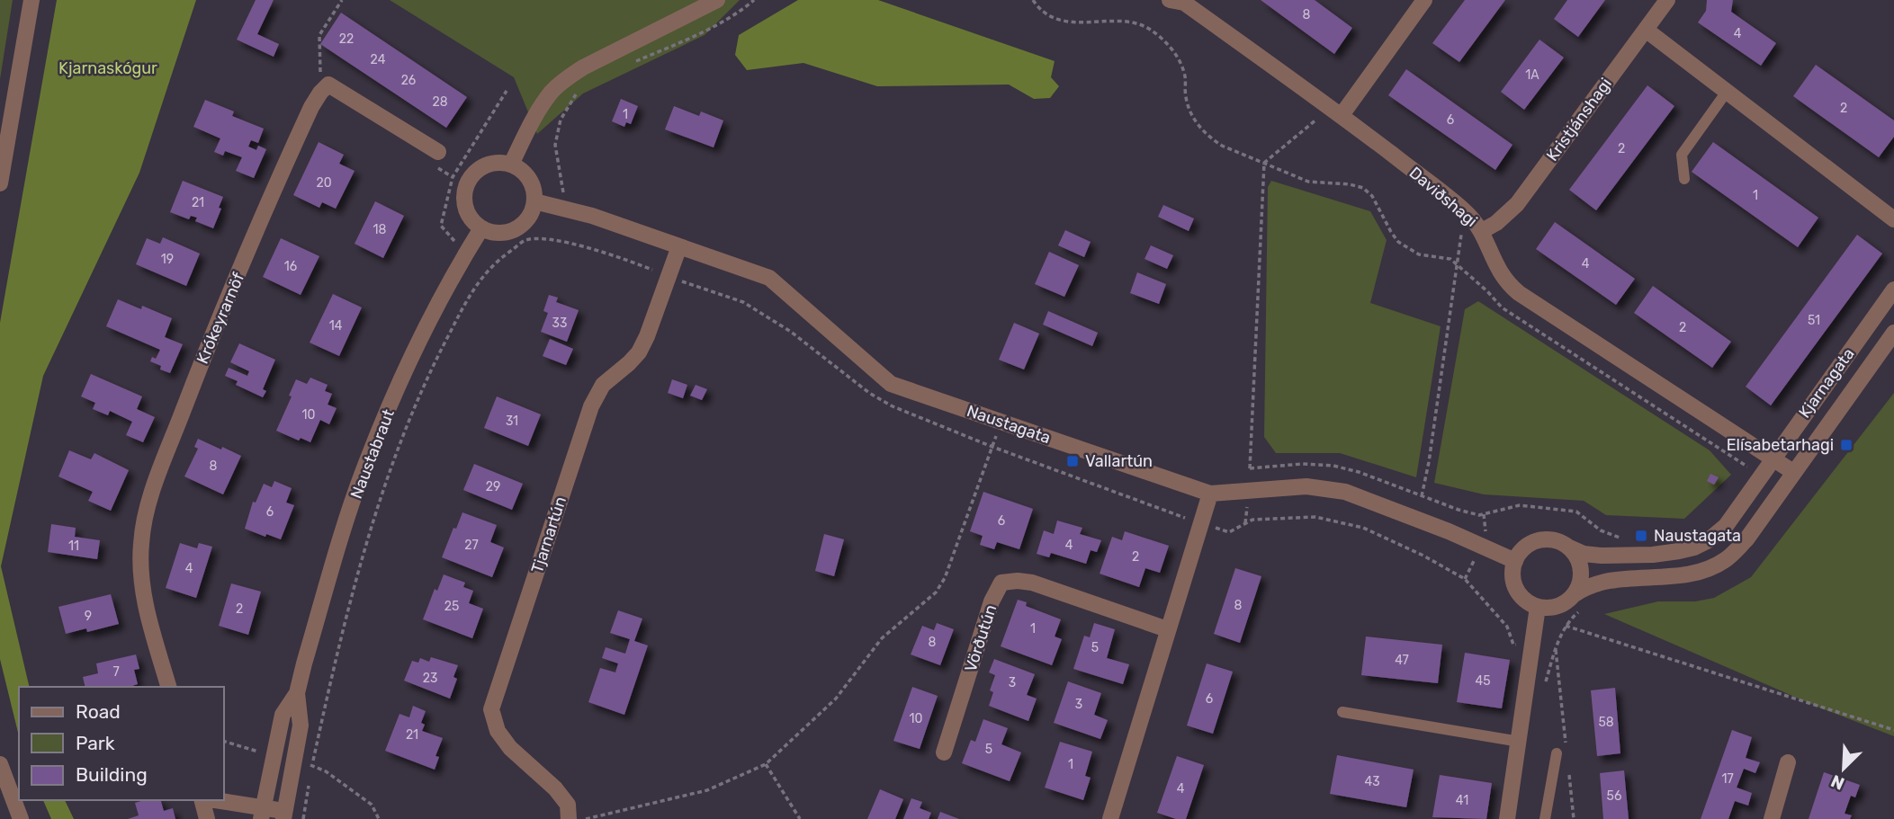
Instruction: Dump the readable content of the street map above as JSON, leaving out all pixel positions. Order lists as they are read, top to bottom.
{
  "streets": {
    "street": [
      "Kristjánshagi",
      "Daviðshagi",
      "Krókeyrarnöf",
      "Kjarnagata",
      "Naustagata",
      "Naustabraut",
      "Tjarnartún",
      "Vörðutún"
    ]
  },
  "crossings": [
    ["Kristjánshagi", "Daviðshagi"],
    ["Daviðshagi", "Kjarnagata"],
    ["Kjarnagata", "Naustagata"],
    ["Naustagata", "Naustabraut"],
    ["Naustagata", "Tjarnartún"]
  ],
  "parks": ["Kjarnaskógur"],
  "places": {
    "transit": ["Elísabetarhagi", "Vallartún", "Naustagata"]
  },
  "house_numbers": [
    "8",
    "4",
    "22",
    "24",
    "1A",
    "26",
    "28",
    "2",
    "1",
    "6",
    "2",
    "20",
    "1",
    "21",
    "18",
    "19",
    "4",
    "16",
    "51",
    "33",
    "14",
    "2",
    "10",
    "31",
    "8",
    "29",
    "6",
    "6",
    "27",
    "4",
    "11",
    "2",
    "4",
    "8",
    "25",
    "2",
    "9",
    "1",
    "8",
    "5",
    "47",
    "7",
    "23",
    "45",
    "3",
    "6",
    "3",
    "10",
    "58",
    "21",
    "5",
    "1",
    "17",
    "43",
    "4",
    "56",
    "41"
  ],
  "legend": ["Road", "Park", "Building"],
  "north": "bottom left"
}
